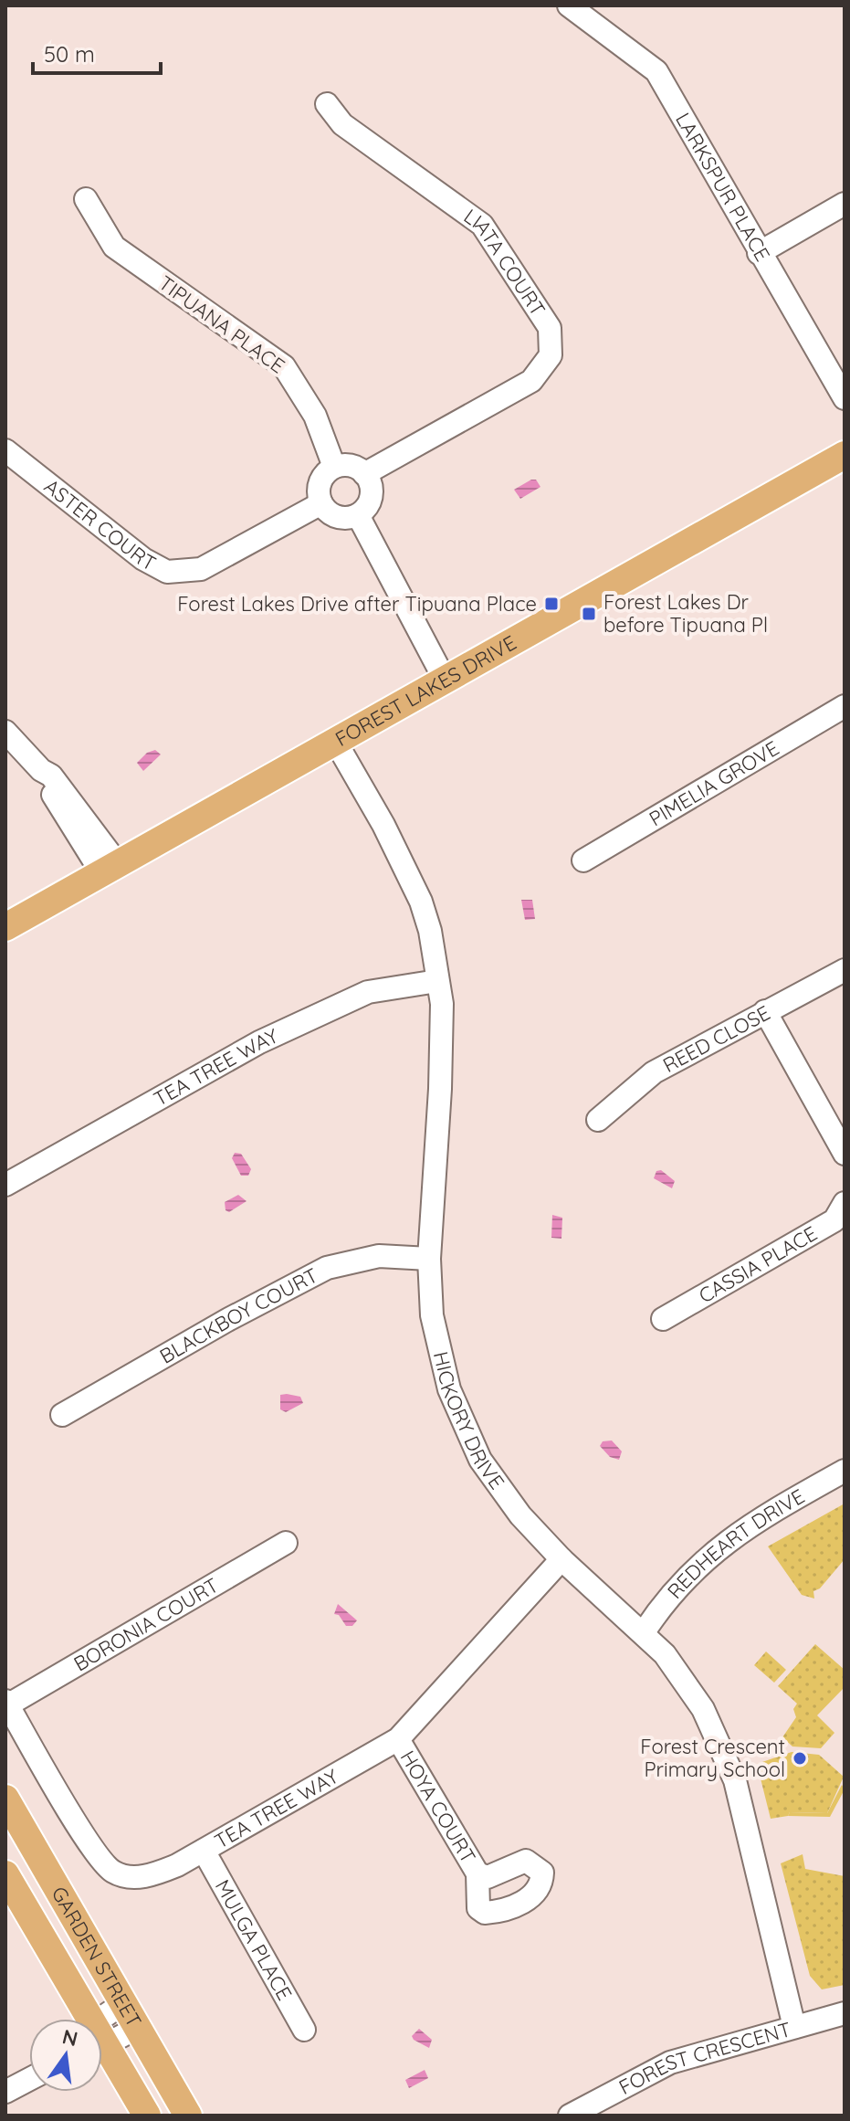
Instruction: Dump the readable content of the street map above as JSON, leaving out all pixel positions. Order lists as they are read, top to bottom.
{
  "streets": {
    "main road": ["FOREST LAKES DRIVE", "GARDEN STREET"],
    "street": [
      "LARKSPUR PLACE",
      "LIATA COURT",
      "TIPUANA PLACE",
      "ASTER COURT",
      "PIMELIA GROVE",
      "REED CLOSE",
      "TEA TREE WAY",
      "CASSIA PLACE",
      "BLACKBOY COURT",
      "HICKORY DRIVE",
      "REDHEART DRIVE",
      "BORONIA COURT",
      "HOYA COURT",
      "MULGA PLACE",
      "FOREST CRESCENT"
    ]
  },
  "crossings": [
    ["LIATA COURT", "TIPUANA PLACE"],
    ["LIATA COURT", "ASTER COURT"],
    ["TIPUANA PLACE", "ASTER COURT"],
    ["FOREST LAKES DRIVE", "HICKORY DRIVE"],
    ["TEA TREE WAY", "HICKORY DRIVE"],
    ["TEA TREE WAY", "BORONIA COURT"],
    ["TEA TREE WAY", "HOYA COURT"],
    ["TEA TREE WAY", "MULGA PLACE"],
    ["BLACKBOY COURT", "HICKORY DRIVE"],
    ["HICKORY DRIVE", "REDHEART DRIVE"],
    ["HICKORY DRIVE", "FOREST CRESCENT"]
  ],
  "places": {
    "transit": ["Forest Lakes Drive after Tipuana Place", "Forest Lakes Dr before Tipuana Pl"],
    "other": ["Forest Crescent Primary School"]
  },
  "scale_bar": "50 m",
  "north": "top"
}
